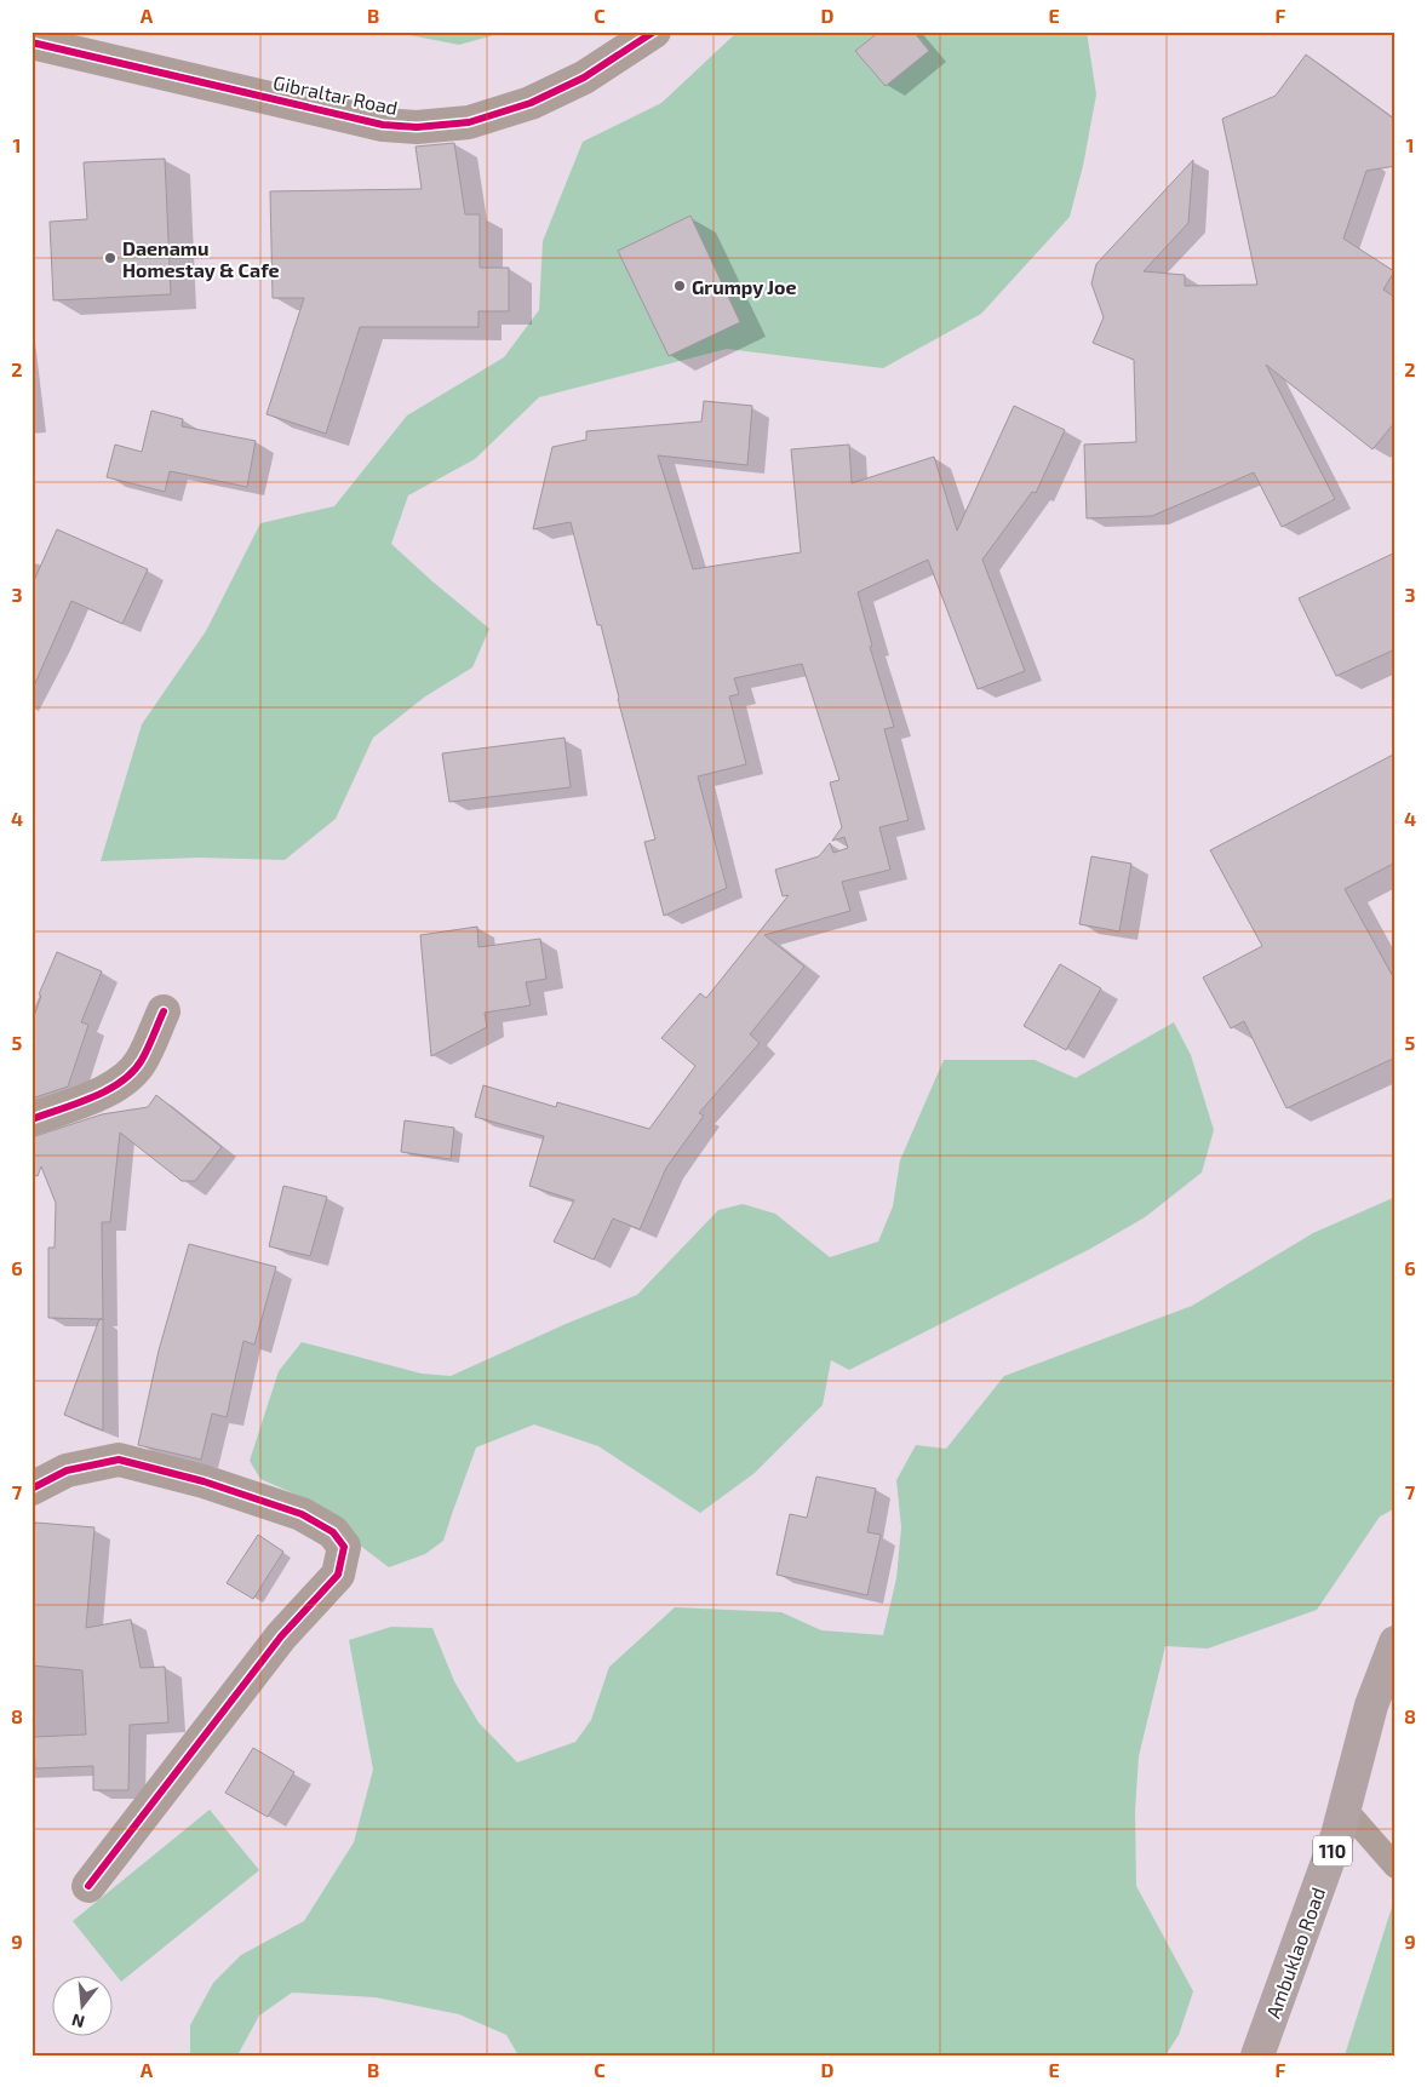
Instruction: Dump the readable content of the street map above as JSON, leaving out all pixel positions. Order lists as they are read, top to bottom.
{
  "streets": {
    "main road": ["110", "Ambuklao Road"],
    "street": ["Gibraltar Road"]
  },
  "places": ["Daenamu Homestay & Cafe", "Grumpy Joe"],
  "north": "bottom",
  "grid": {
    "columns": [
      "A",
      "B",
      "C",
      "D",
      "E",
      "F"
    ],
    "rows": [
      "1",
      "2",
      "3",
      "4",
      "5",
      "6",
      "7",
      "8",
      "9"
    ]
  }
}
